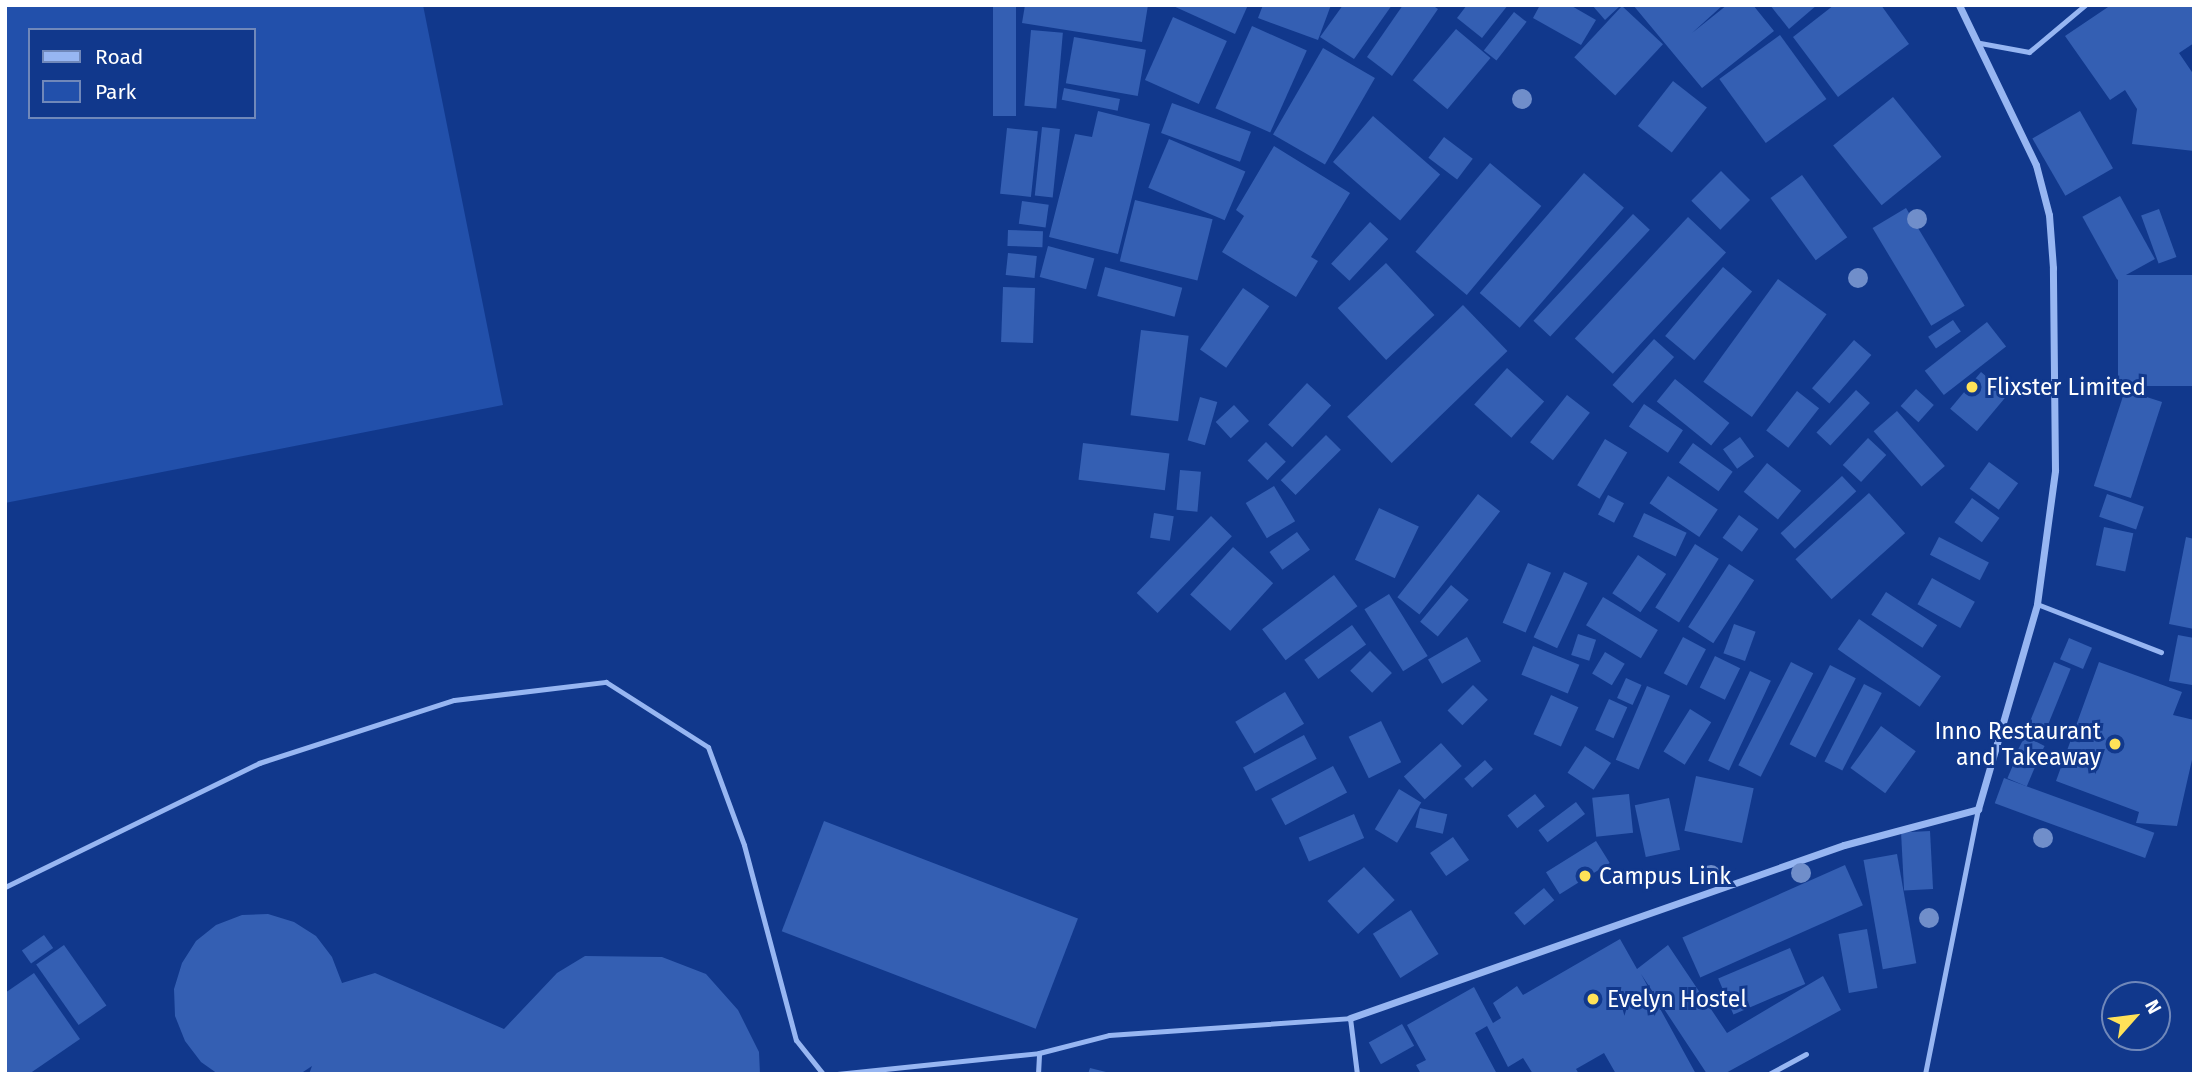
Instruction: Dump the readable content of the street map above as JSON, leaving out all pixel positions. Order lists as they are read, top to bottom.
{
  "places": [
    "Flixster Limited",
    "Inno Restaurant and Takeaway",
    "Campus Link",
    "Evelyn Hostel"
  ],
  "legend": ["Road", "Park"],
  "north": "top right"
}
